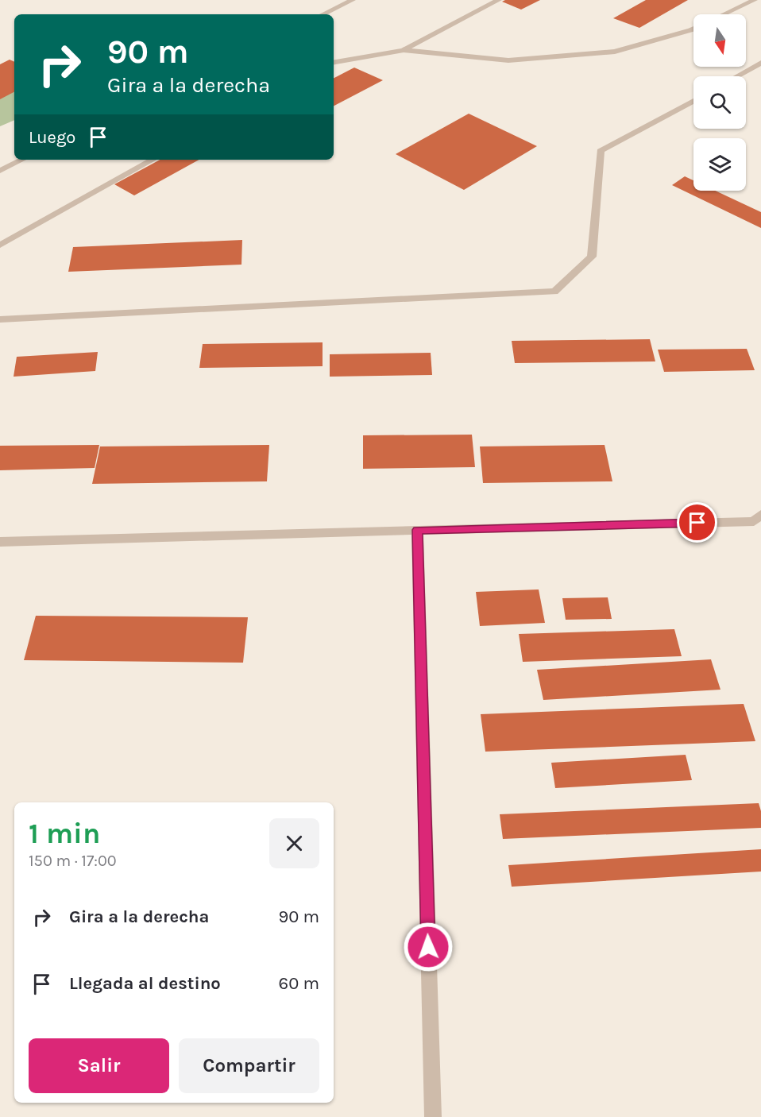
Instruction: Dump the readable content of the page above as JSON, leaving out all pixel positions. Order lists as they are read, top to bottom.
{
  "north": "bottom",
  "page": {
    "turn": ["90 m", "Gira a la derecha"],
    "then": "Luego",
    "heading": ["1 min", "150 m · 17:00"],
    "list": [
      {
        "name": "Gira a la derecha",
        "value": "90 m"
      },
      {
        "name": "Llegada al destino",
        "value": "60 m"
      }
    ],
    "buttons": ["Salir", "Compartir"]
  }
}
